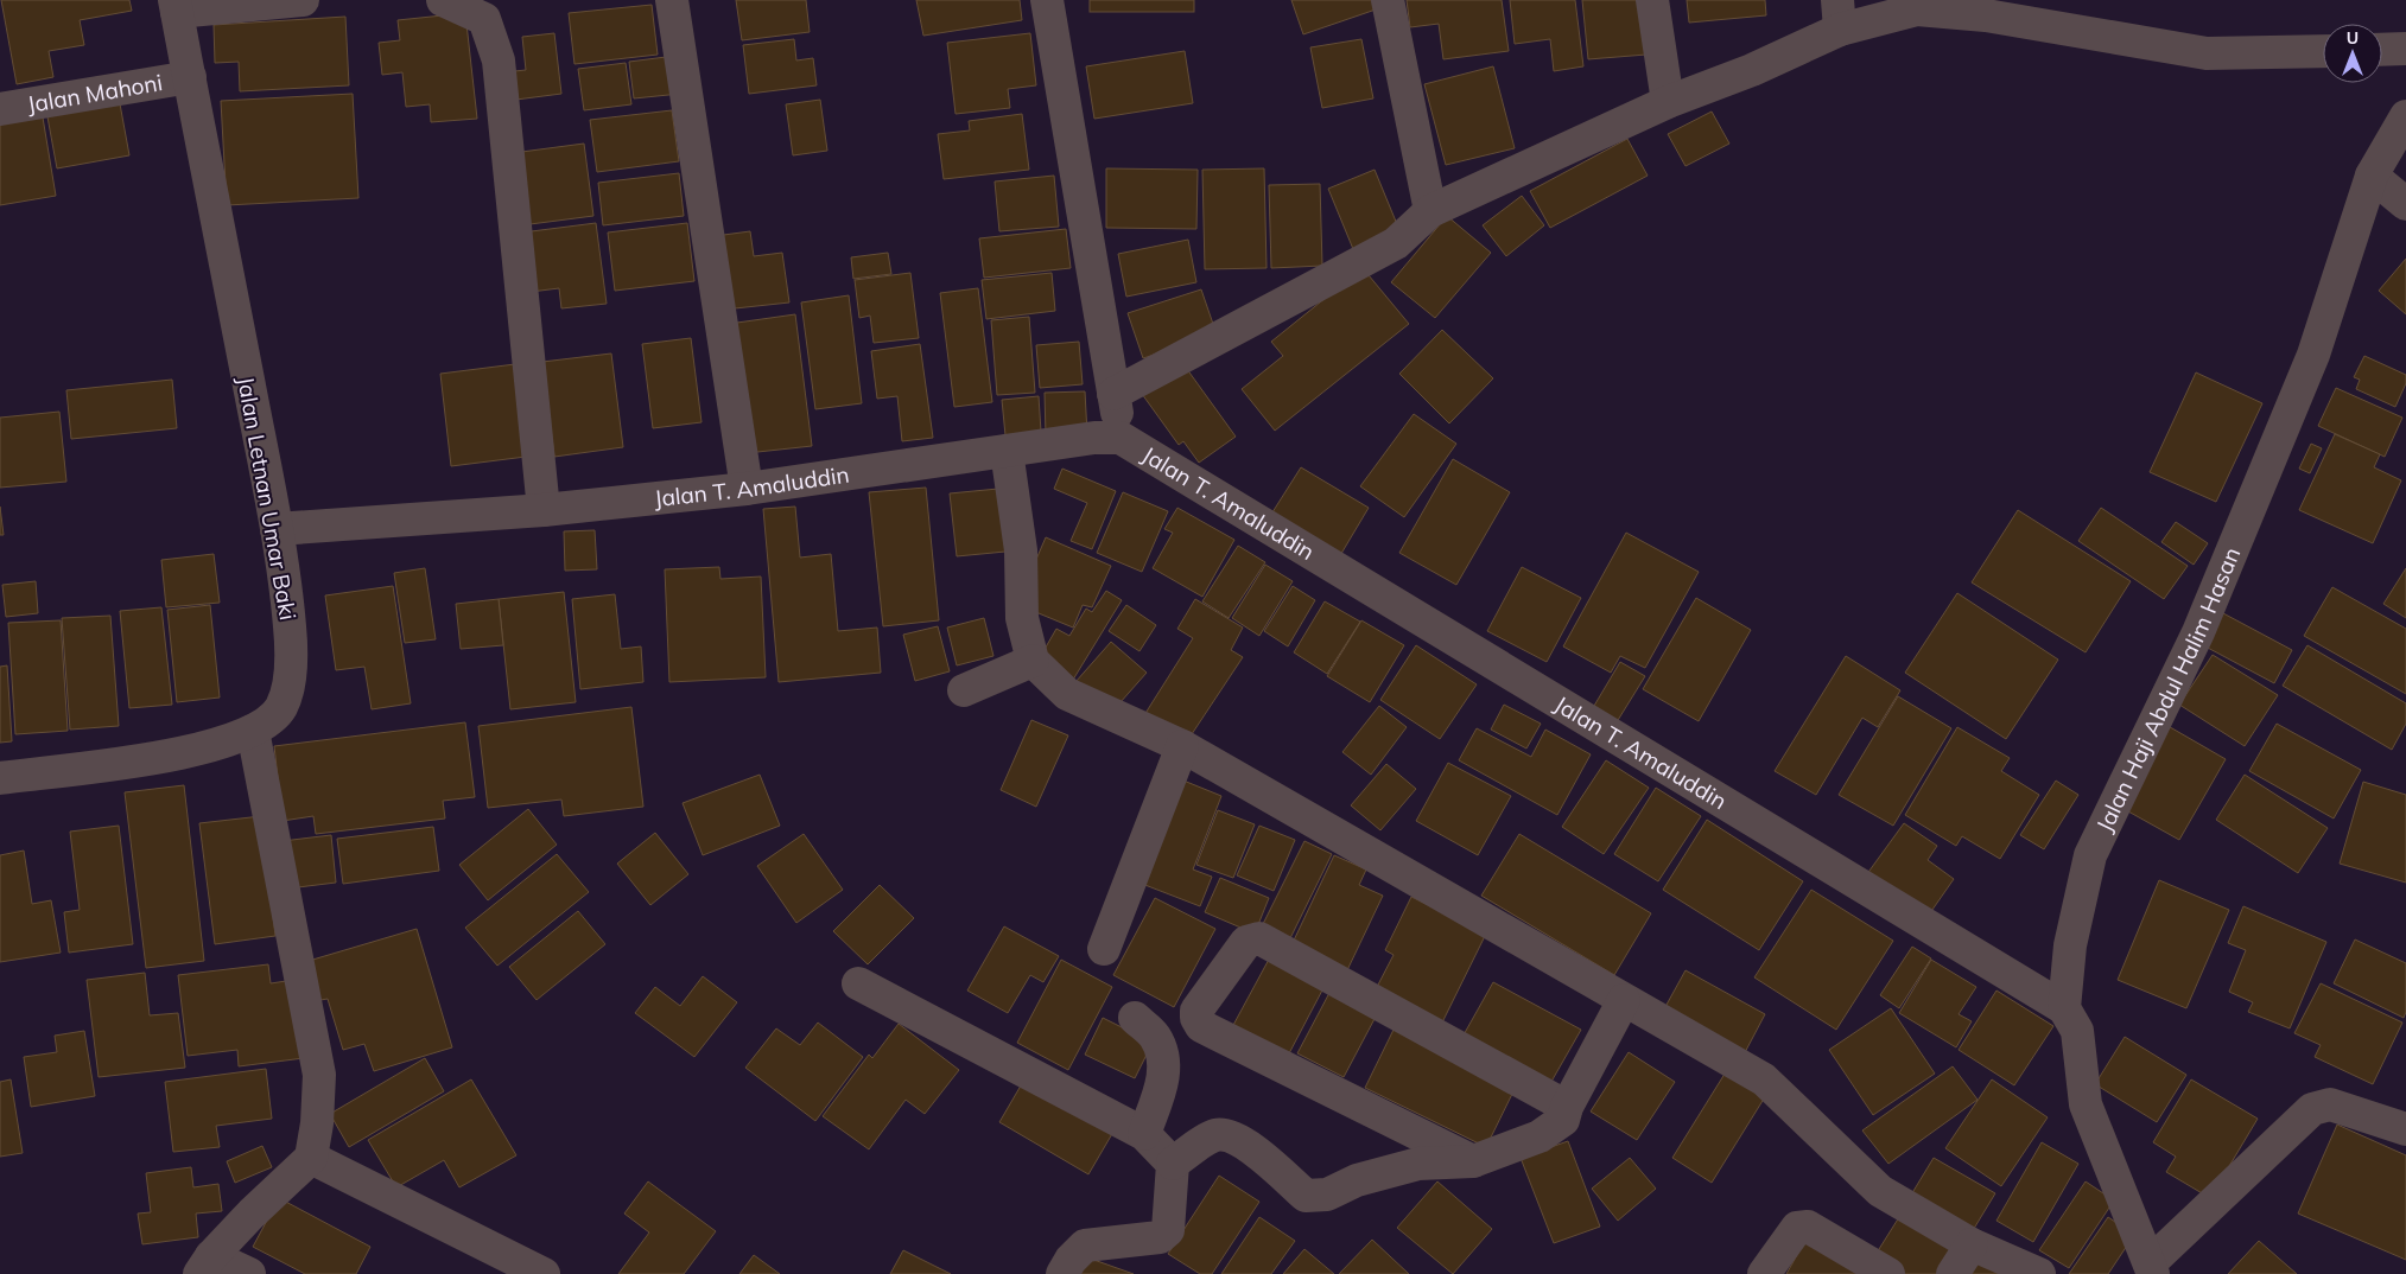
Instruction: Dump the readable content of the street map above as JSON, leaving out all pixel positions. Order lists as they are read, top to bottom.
{
  "streets": {
    "street": [
      "Jalan Mahoni",
      "Jalan T. Amaluddin",
      "Jalan Letnan Umar Baki",
      "Jalan Haji Abdul Halim Hasan"
    ]
  },
  "crossings": [
    ["Jalan Mahoni", "Jalan Letnan Umar Baki"],
    ["Jalan T. Amaluddin", "Jalan Letnan Umar Baki"],
    ["Jalan T. Amaluddin", "Jalan Haji Abdul Halim Hasan"]
  ],
  "north": "top"
}
